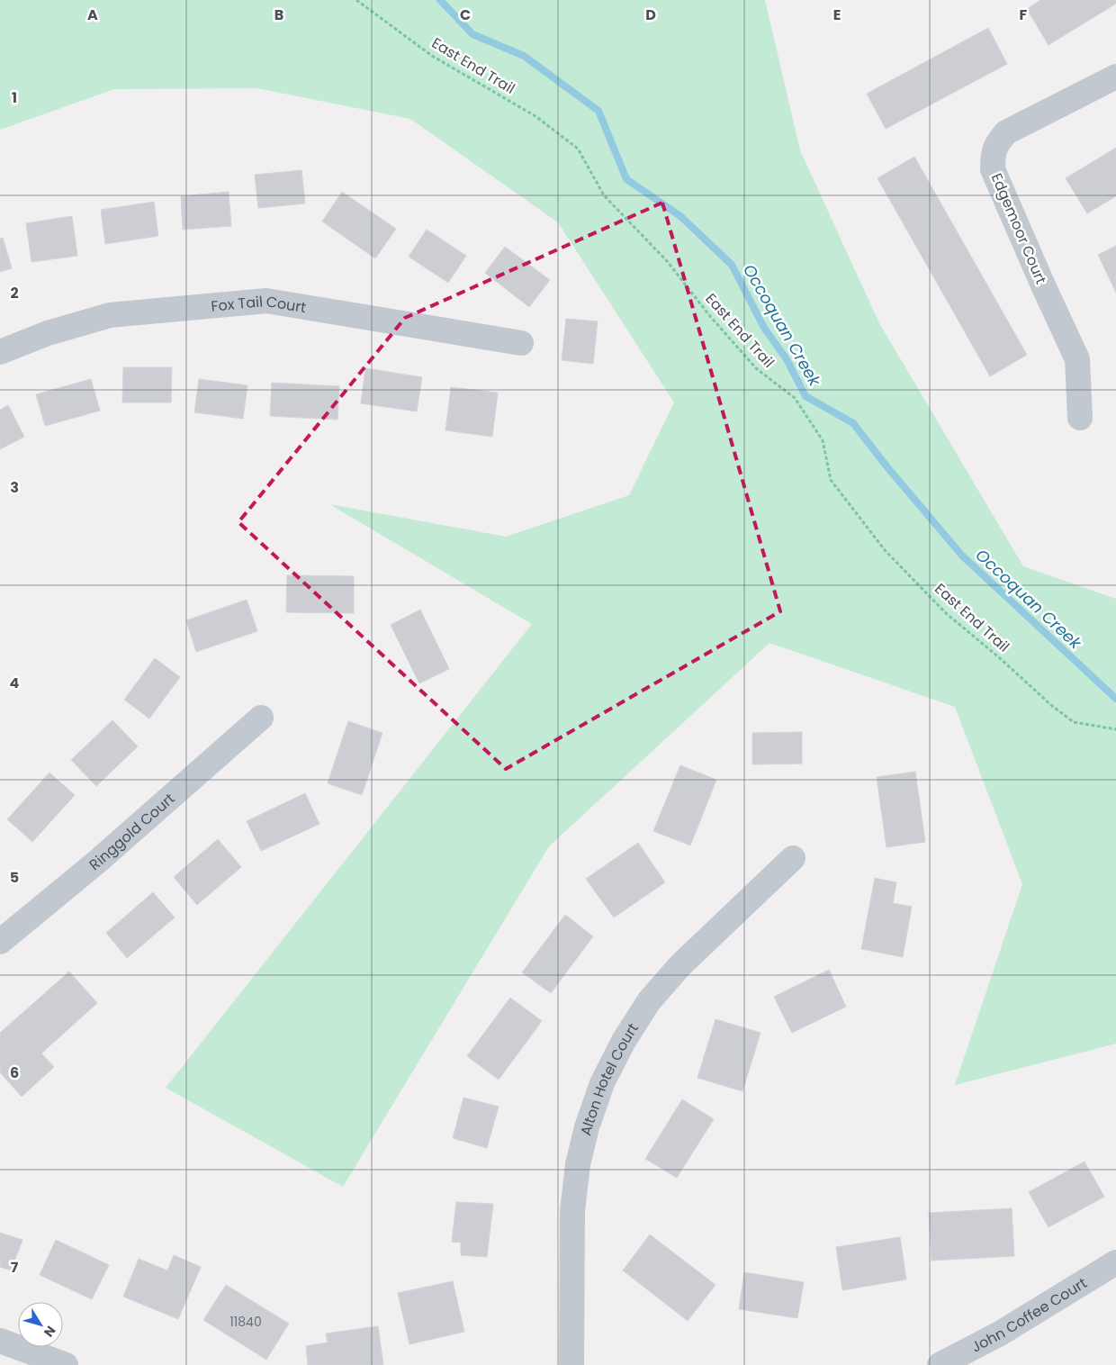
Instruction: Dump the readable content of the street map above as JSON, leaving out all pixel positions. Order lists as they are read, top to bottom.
{
  "streets": {
    "street": [
      "Edgemoor Court",
      "Fox Tail Court",
      "Ringgold Court",
      "Alton Hotel Court",
      "John Coffee Court"
    ],
    "path": ["East End Trail"]
  },
  "water": ["Occoquan Creek"],
  "house_numbers": ["11840"],
  "north": "bottom right",
  "grid": {
    "columns": [
      "A",
      "B",
      "C",
      "D",
      "E",
      "F"
    ],
    "rows": [
      "1",
      "2",
      "3",
      "4",
      "5",
      "6",
      "7"
    ]
  }
}
